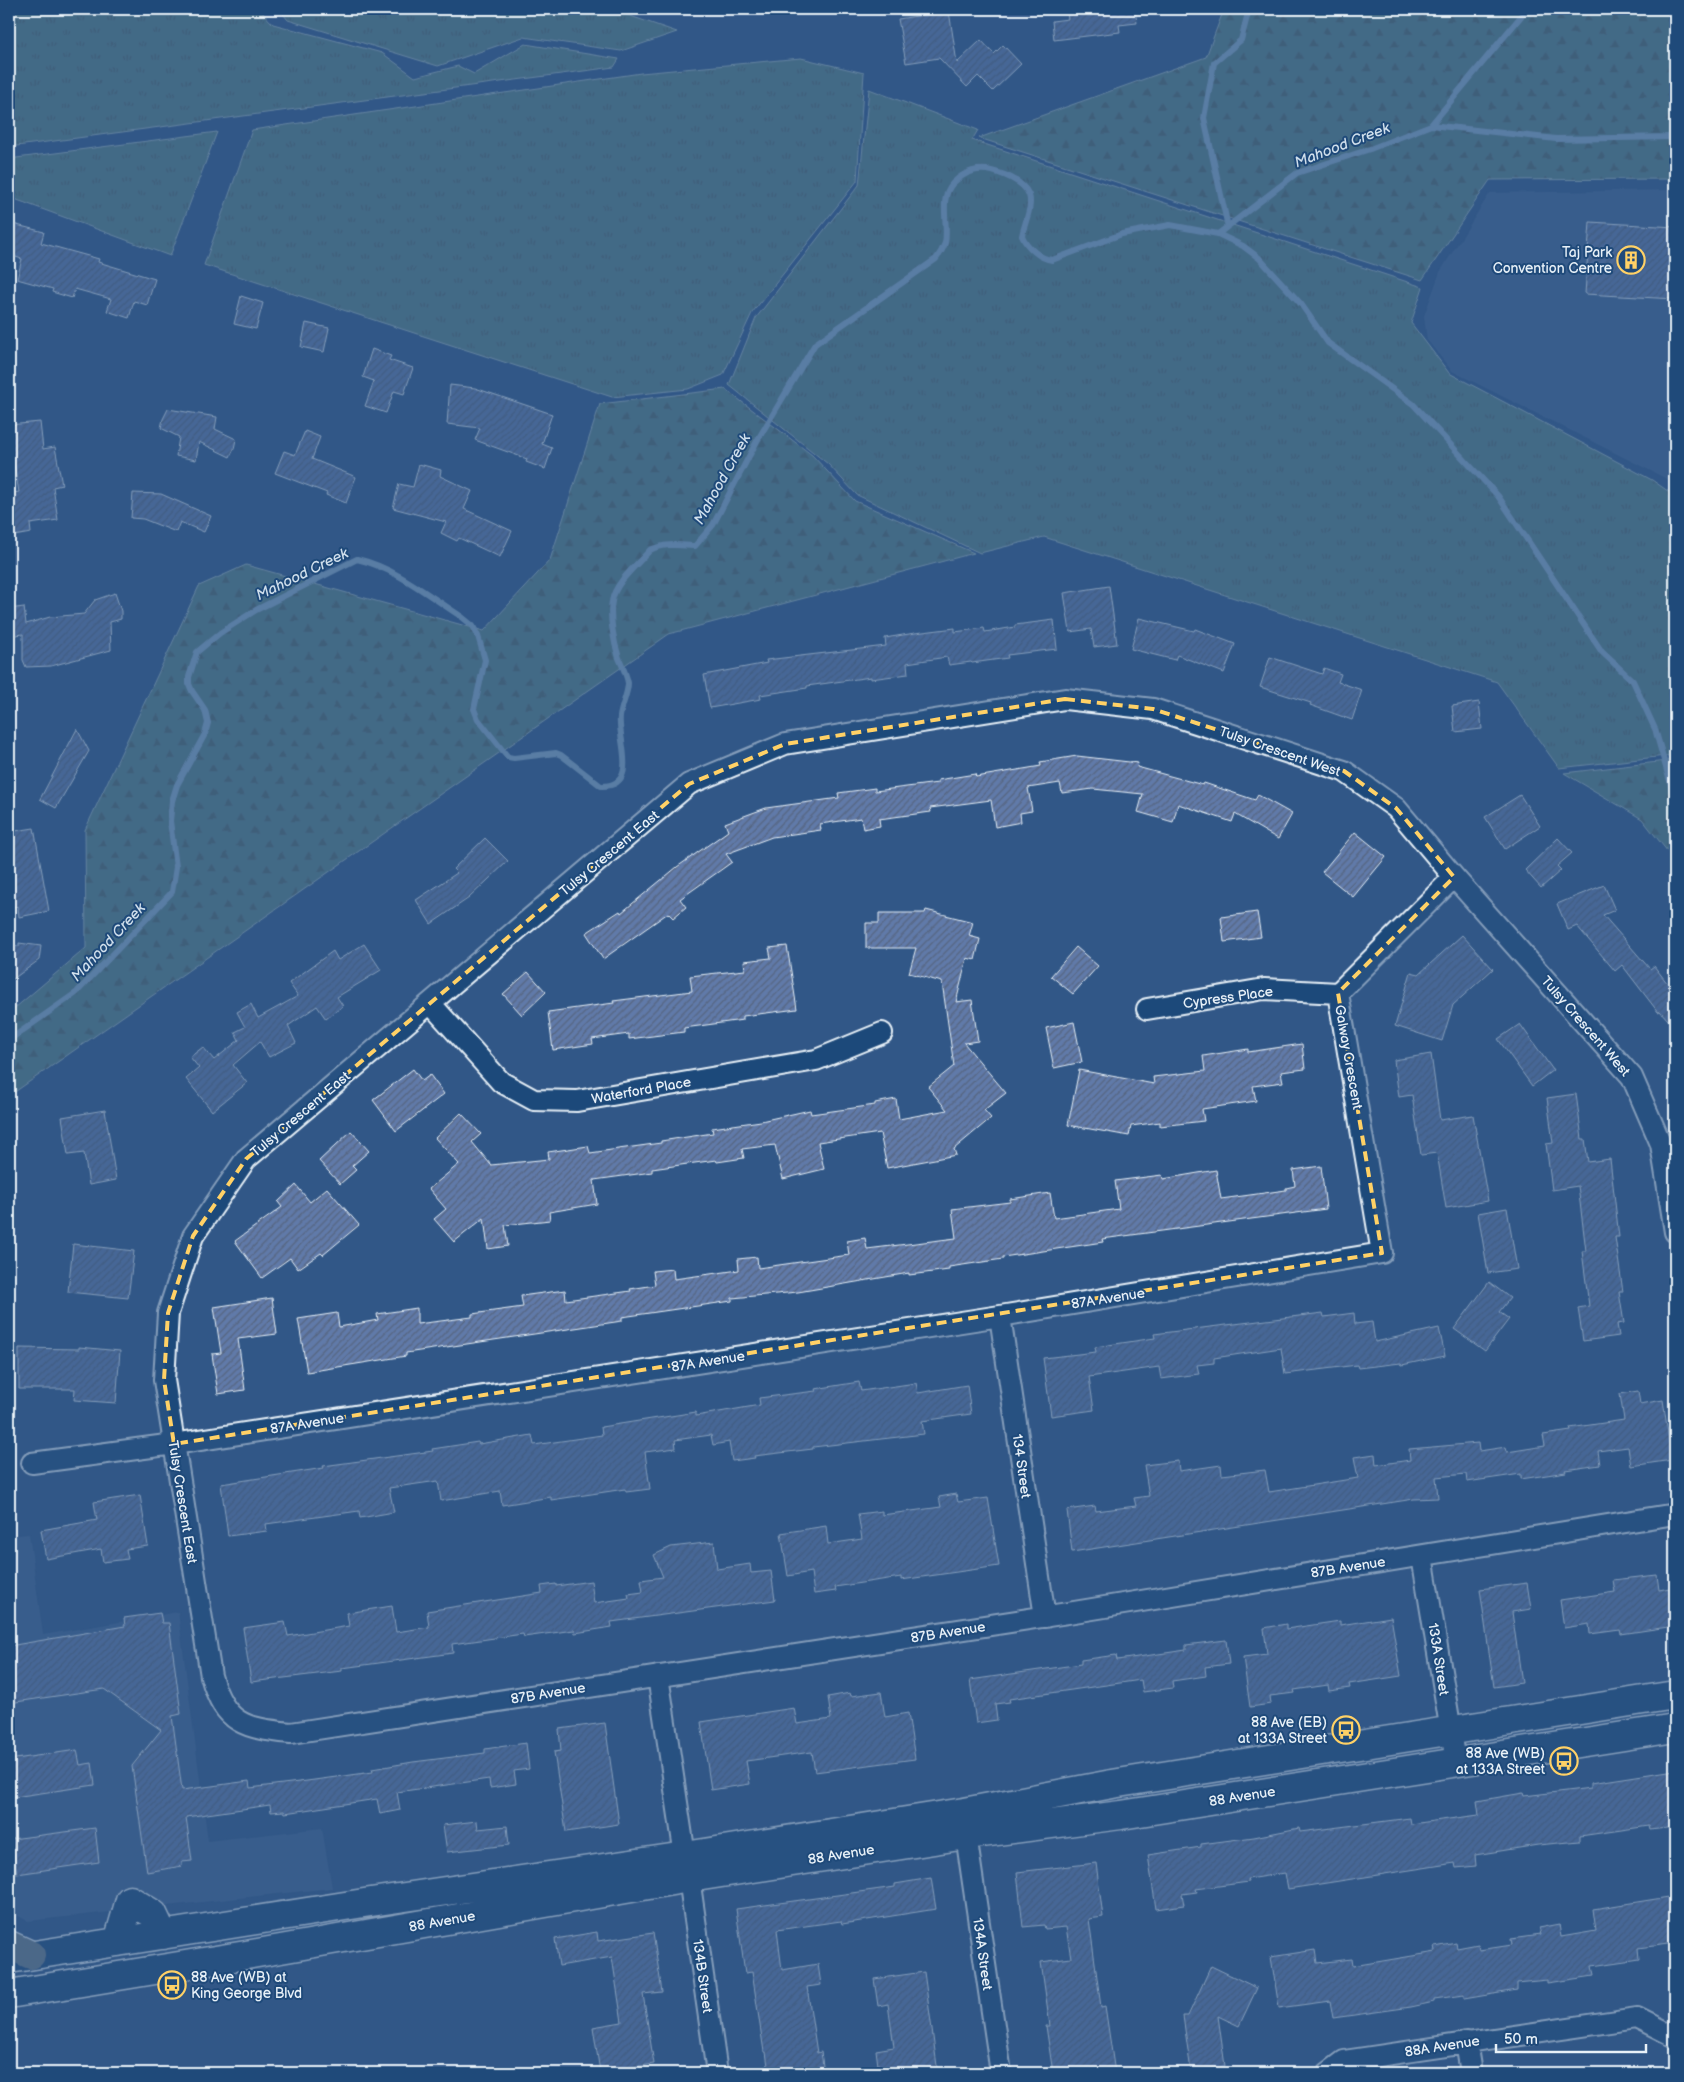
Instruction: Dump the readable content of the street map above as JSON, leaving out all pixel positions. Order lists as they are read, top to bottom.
{
  "streets": {
    "main road": ["88 Avenue"],
    "street": [
      "Tulsy Crescent West",
      "Tulsy Crescent East",
      "Cypress Place",
      "Galway Crescent",
      "Waterford Place",
      "87A Avenue",
      "134 Street",
      "87B Avenue",
      "133A Street",
      "134A Street",
      "134B Street",
      "88A Avenue"
    ]
  },
  "crossings": [
    ["Tulsy Crescent West", "Tulsy Crescent East"],
    ["Tulsy Crescent West", "Galway Crescent"],
    ["Tulsy Crescent East", "Waterford Place"],
    ["Tulsy Crescent East", "87A Avenue"],
    ["Tulsy Crescent East", "87B Avenue"],
    ["Cypress Place", "Galway Crescent"],
    ["Galway Crescent", "87A Avenue"],
    ["87A Avenue", "134 Street"],
    ["134 Street", "87B Avenue"],
    ["87B Avenue", "133A Street"],
    ["87B Avenue", "134B Street"],
    ["133A Street", "88 Avenue"],
    ["88 Avenue", "134A Street"],
    ["88 Avenue", "134B Street"]
  ],
  "water": ["Mahood Creek"],
  "places": {
    "building": ["Taj Park Convention Centre"],
    "bus stop": ["88 Ave (EB) at 133A Street", "88 Ave (WB) at 133A Street", "88 Ave (WB) at King George Blvd"]
  },
  "scale_bar": "50 m"
}
